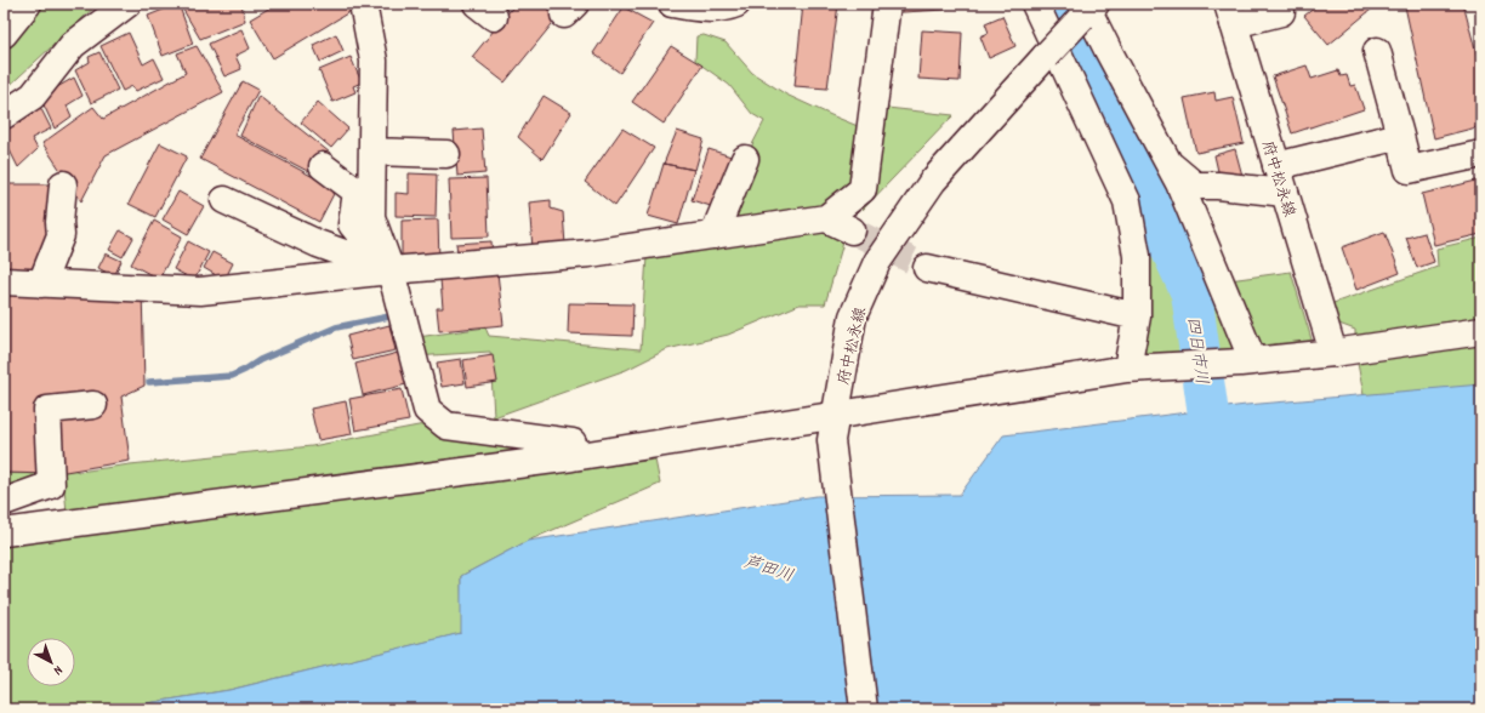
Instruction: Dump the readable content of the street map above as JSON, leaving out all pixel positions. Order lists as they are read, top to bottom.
{
  "streets": {
    "street": ["府中松永線"]
  },
  "water": ["四日市川", "芦田川"],
  "north": "bottom right"
}
